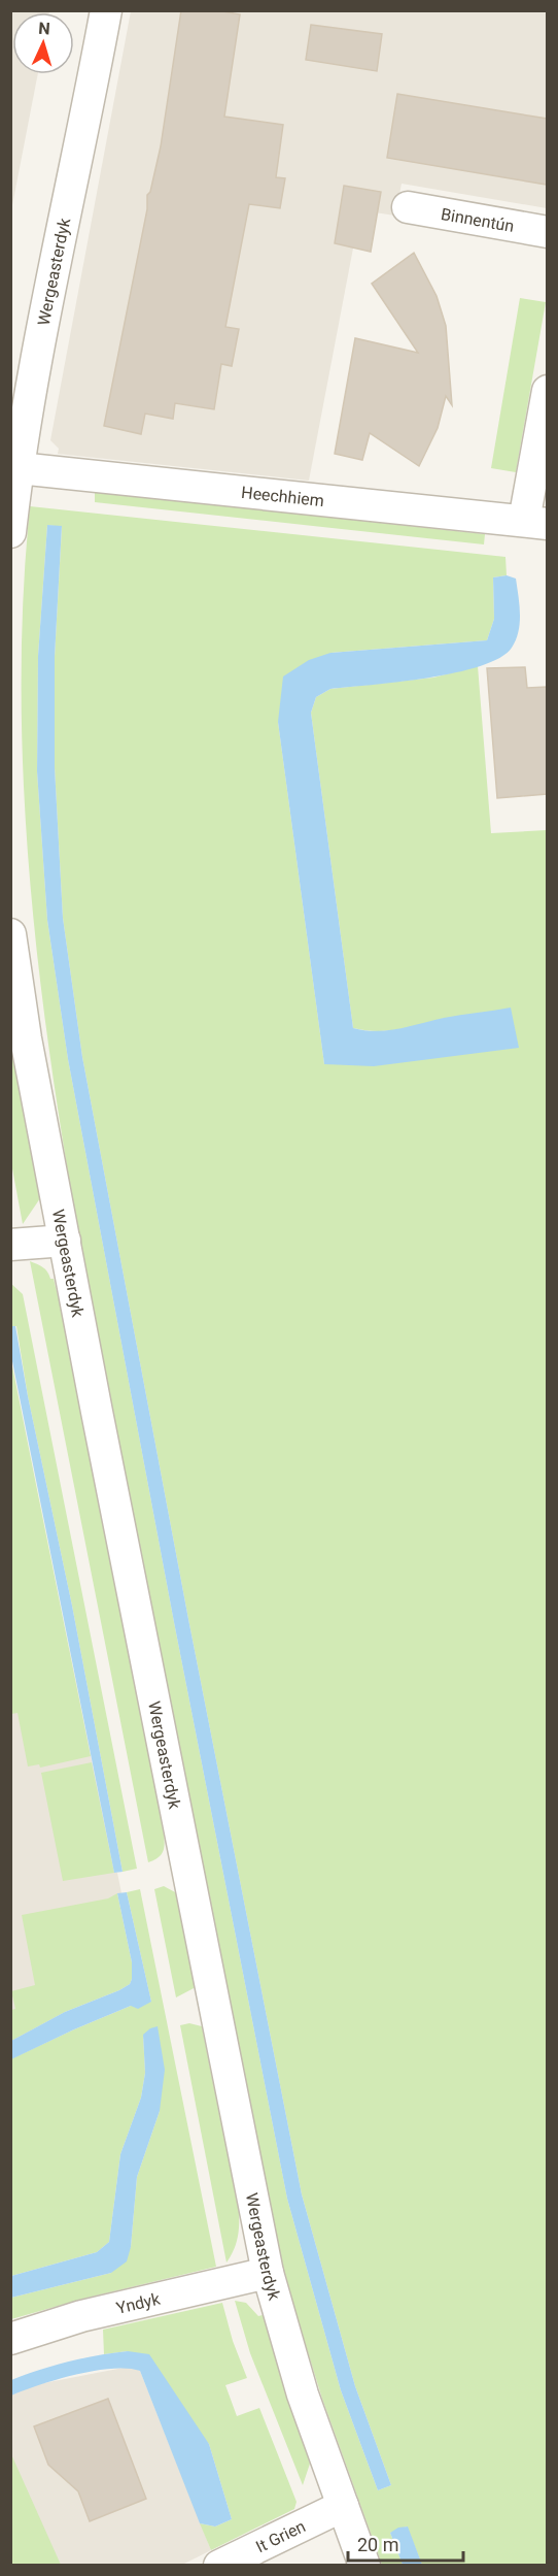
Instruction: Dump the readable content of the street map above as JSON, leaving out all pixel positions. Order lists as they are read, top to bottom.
{
  "streets": {
    "street": [
      "Binnentún",
      "Wergeasterdyk",
      "Heechhiem",
      "Yndyk",
      "It Grien"
    ]
  },
  "crossings": [
    ["Wergeasterdyk", "Heechhiem"],
    ["Wergeasterdyk", "Yndyk"],
    ["Wergeasterdyk", "It Grien"]
  ],
  "scale_bar": "20 m",
  "north": "top"
}
